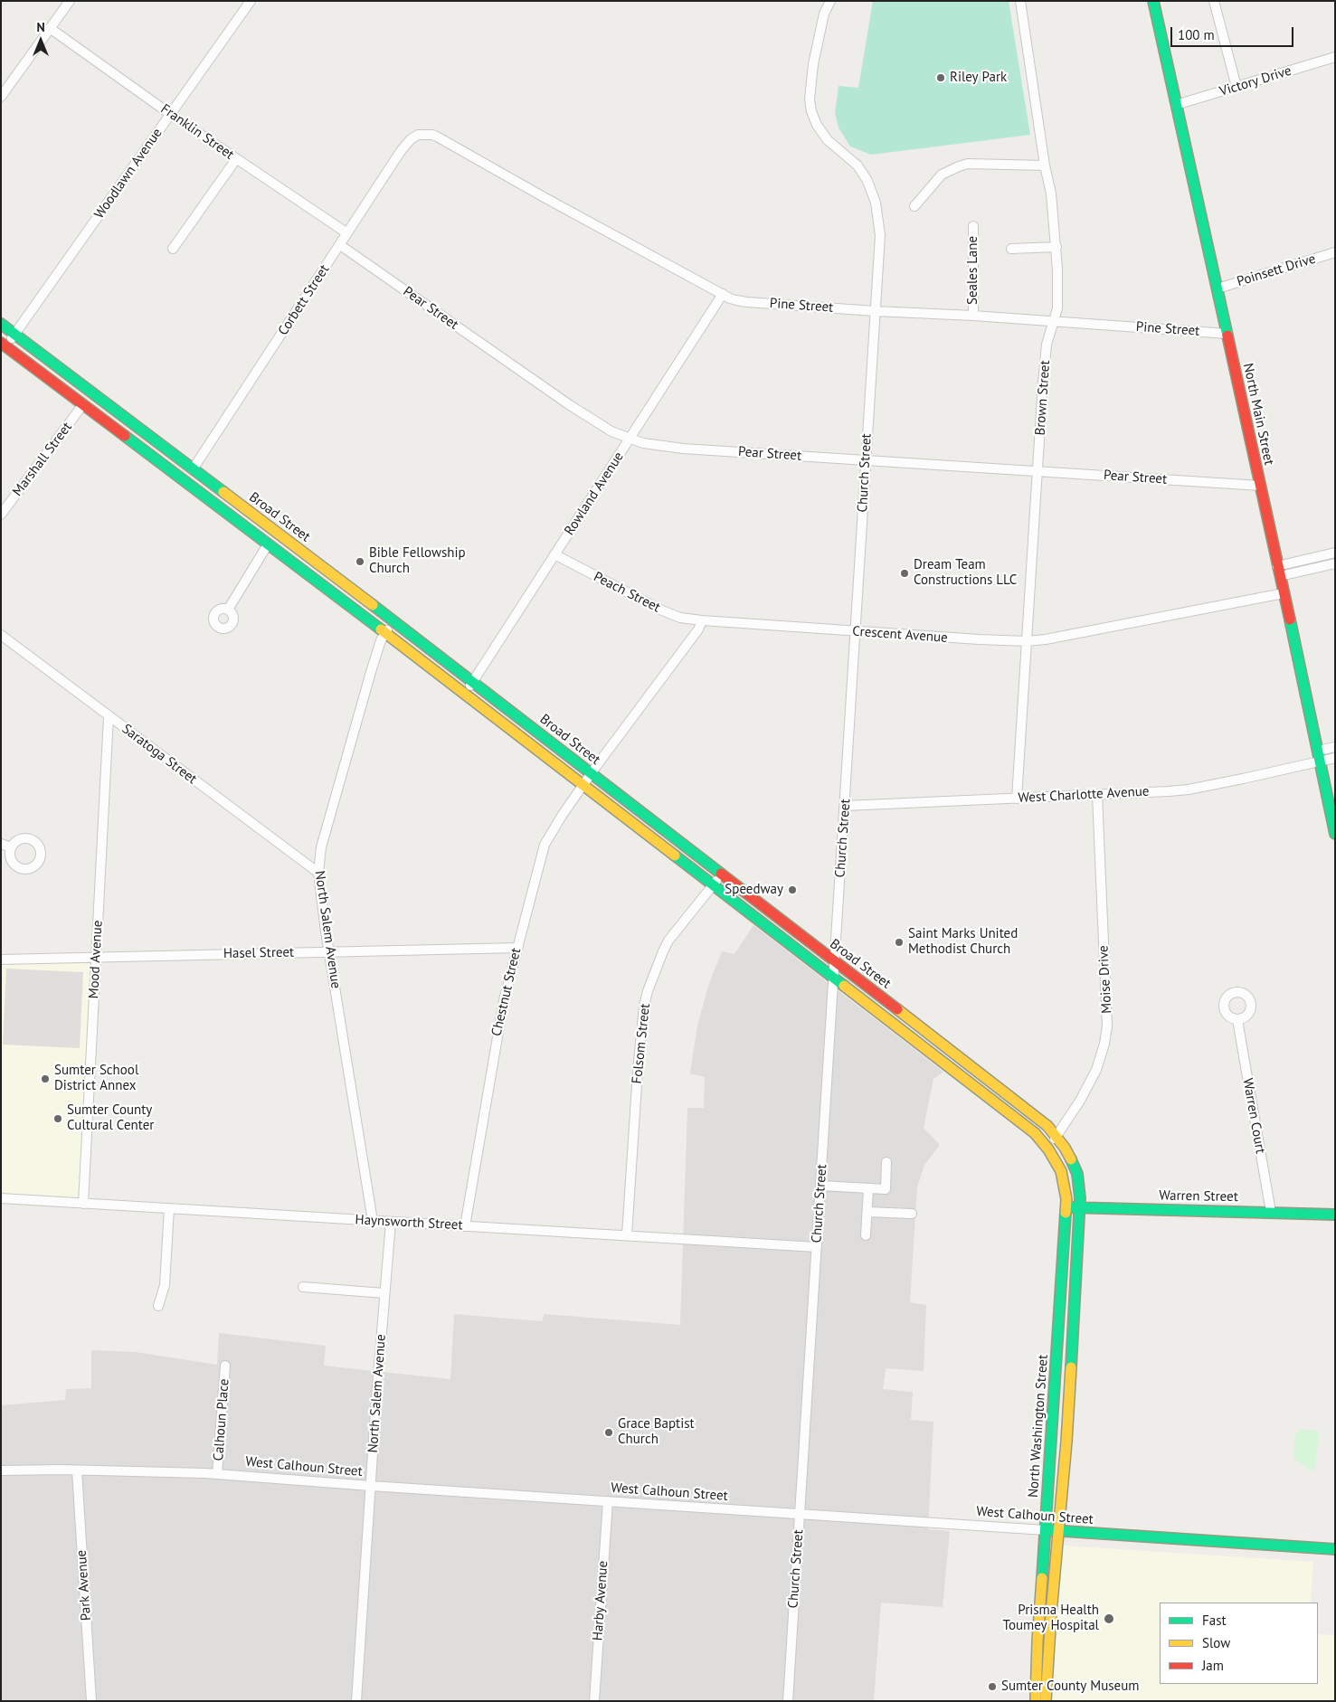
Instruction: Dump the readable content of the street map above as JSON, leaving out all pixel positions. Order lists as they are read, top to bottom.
{
  "streets": {
    "main road": [
      "North Main Street",
      "Broad Street",
      "Warren Street",
      "North Washington Street",
      "West Calhoun Street"
    ],
    "street": [
      "Victory Drive",
      "Franklin Street",
      "Woodlawn Avenue",
      "Seales Lane",
      "Poinsett Drive",
      "Corbett Street",
      "Pine Street",
      "Pear Street",
      "Brown Street",
      "Marshall Street",
      "Church Street",
      "Rowland Avenue",
      "Peach Street",
      "Crescent Avenue",
      "Saratoga Street",
      "West Charlotte Avenue",
      "North Salem Avenue",
      "Hasel Street",
      "Mood Avenue",
      "Moise Drive",
      "Chestnut Street",
      "Folsom Street",
      "Warren Court",
      "Haynsworth Street",
      "Calhoun Place",
      "Park Avenue",
      "Harby Avenue"
    ]
  },
  "crossings": [
    ["Victory Drive", "North Main Street"],
    ["Franklin Street", "Woodlawn Avenue"],
    ["Franklin Street", "Corbett Street"],
    ["Woodlawn Avenue", "Broad Street"],
    ["Seales Lane", "Pine Street"],
    ["Poinsett Drive", "North Main Street"],
    ["Corbett Street", "Pine Street"],
    ["Corbett Street", "Pear Street"],
    ["Corbett Street", "Broad Street"],
    ["Pine Street", "Brown Street"],
    ["Pine Street", "North Main Street"],
    ["Pine Street", "Church Street"],
    ["Pine Street", "Rowland Avenue"],
    ["Pear Street", "Brown Street"],
    ["Pear Street", "North Main Street"],
    ["Pear Street", "Church Street"],
    ["Pear Street", "Rowland Avenue"],
    ["Brown Street", "Crescent Avenue"],
    ["Brown Street", "West Charlotte Avenue"],
    ["North Main Street", "Crescent Avenue"],
    ["North Main Street", "West Charlotte Avenue"],
    ["Marshall Street", "Broad Street"],
    ["Church Street", "Broad Street"],
    ["Church Street", "Crescent Avenue"],
    ["Church Street", "West Charlotte Avenue"],
    ["Church Street", "Haynsworth Street"],
    ["Church Street", "West Calhoun Street"],
    ["Rowland Avenue", "Broad Street"],
    ["Rowland Avenue", "Peach Street"],
    ["Broad Street", "North Salem Avenue"],
    ["Broad Street", "Moise Drive"],
    ["Broad Street", "Chestnut Street"],
    ["Broad Street", "Folsom Street"],
    ["Broad Street", "Warren Street"],
    ["Broad Street", "North Washington Street"],
    ["Peach Street", "Crescent Avenue"],
    ["Saratoga Street", "North Salem Avenue"],
    ["Saratoga Street", "Mood Avenue"],
    ["West Charlotte Avenue", "Moise Drive"],
    ["North Salem Avenue", "Hasel Street"],
    ["North Salem Avenue", "Haynsworth Street"],
    ["North Salem Avenue", "West Calhoun Street"],
    ["Hasel Street", "Mood Avenue"],
    ["Hasel Street", "Chestnut Street"],
    ["Mood Avenue", "Haynsworth Street"],
    ["Chestnut Street", "Haynsworth Street"],
    ["Folsom Street", "Haynsworth Street"],
    ["Warren Court", "Warren Street"],
    ["Warren Street", "North Washington Street"],
    ["Calhoun Place", "West Calhoun Street"],
    ["North Washington Street", "West Calhoun Street"],
    ["West Calhoun Street", "Park Avenue"],
    ["West Calhoun Street", "Harby Avenue"]
  ],
  "places": [
    "Riley Park",
    "Bible Fellowship Church",
    "Dream Team Constructions LLC",
    "Speedway",
    "Saint Marks United Methodist Church",
    "Sumter School District Annex",
    "Sumter County Cultural Center",
    "Grace Baptist Church",
    "Prisma Health Toumey Hospital",
    "Sumter County Museum"
  ],
  "legend": ["Fast", "Slow", "Jam"],
  "scale_bar": "100 m",
  "north": "top"
}
